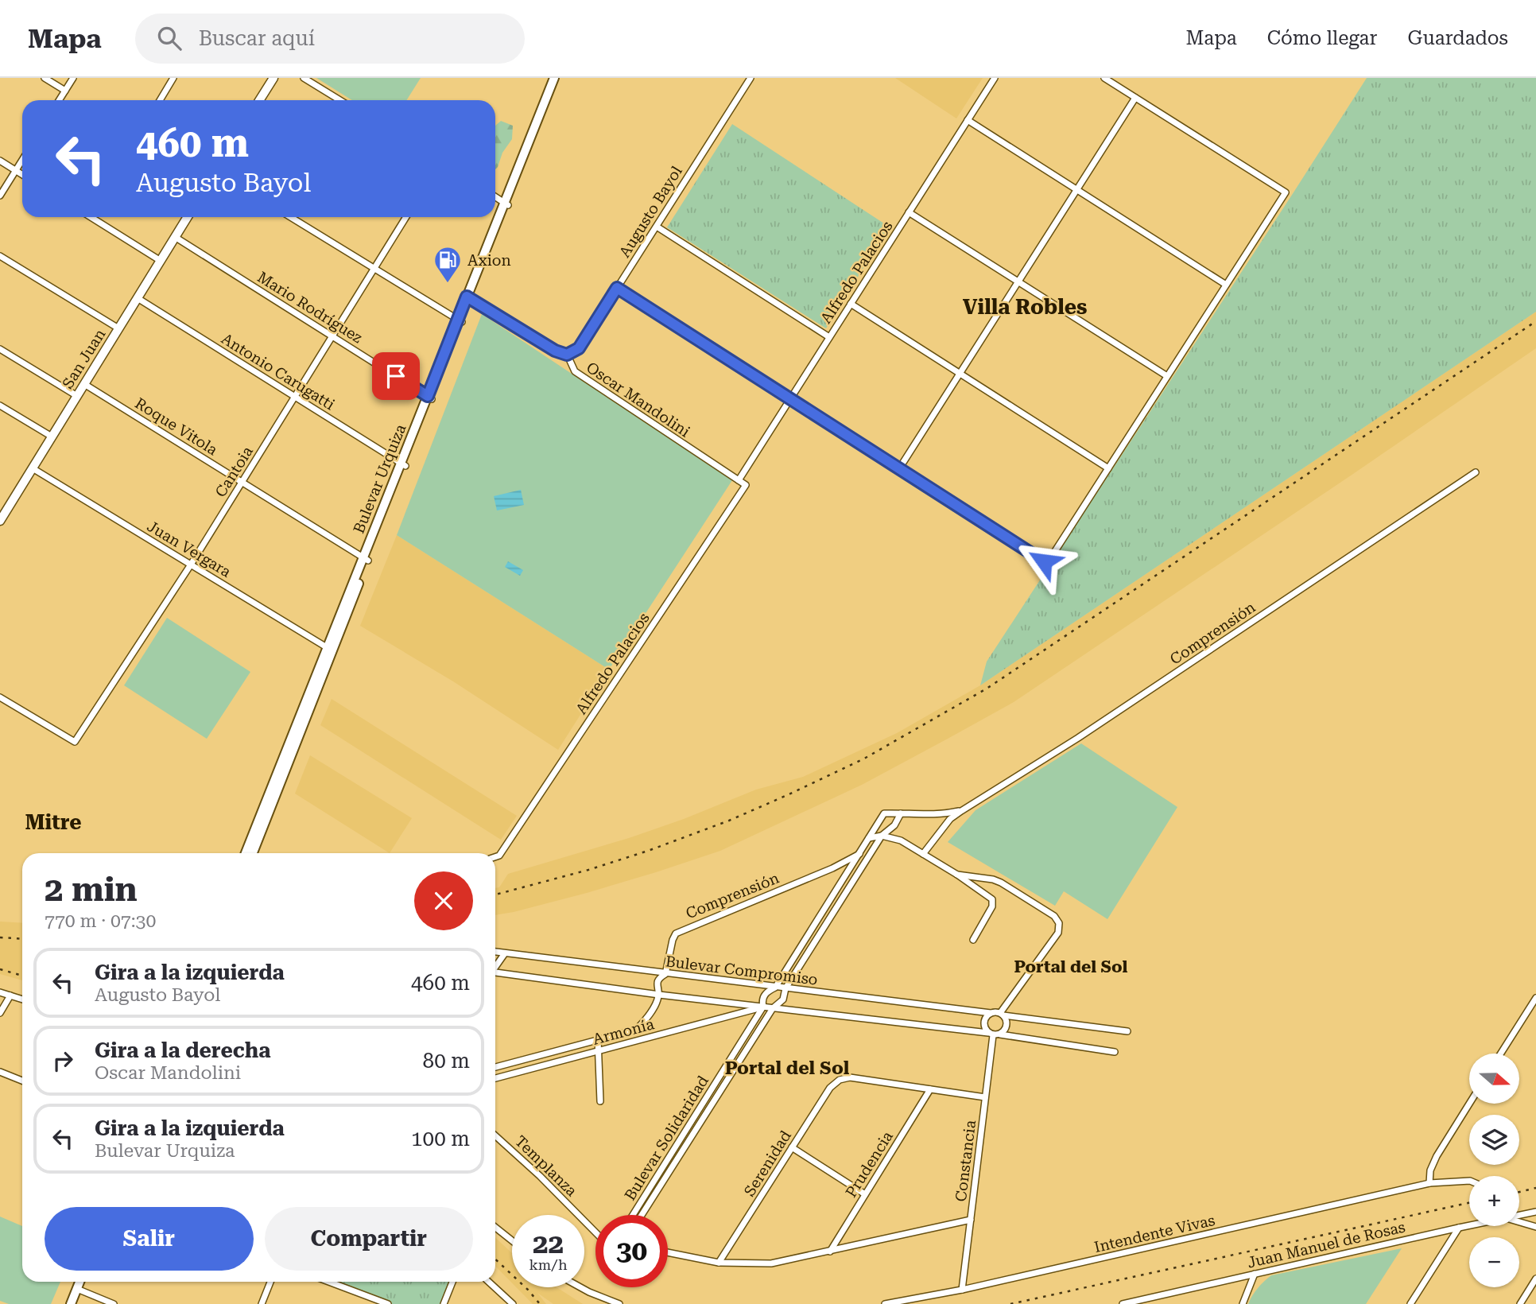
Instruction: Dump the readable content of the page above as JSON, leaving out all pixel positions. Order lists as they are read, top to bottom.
{
  "streets": {
    "main road": ["Bulevar Urquiza"],
    "street": [
      "Augusto Bayol",
      "Alfredo Palacios",
      "Mario Rodríguez",
      "San Juan",
      "Antonio Carugatti",
      "Oscar Mandolini",
      "Roque Vitola",
      "Cantoia",
      "Juan Vergara",
      "Comprensión",
      "Bulevar Compromiso",
      "Armonía",
      "Bulevar Solidaridad",
      "Constancia",
      "Serenidad",
      "Prudencia",
      "Templanza",
      "Intendente Vivas",
      "Juan Manuel de Rosas"
    ]
  },
  "crossings": [
    ["Augusto Bayol", "Oscar Mandolini"],
    ["Alfredo Palacios", "Oscar Mandolini"],
    ["Mario Rodríguez", "San Juan"],
    ["Mario Rodríguez", "Cantoia"],
    ["Mario Rodríguez", "Bulevar Urquiza"],
    ["San Juan", "Antonio Carugatti"],
    ["San Juan", "Roque Vitola"],
    ["San Juan", "Juan Vergara"],
    ["Antonio Carugatti", "Cantoia"],
    ["Antonio Carugatti", "Bulevar Urquiza"],
    ["Oscar Mandolini", "Bulevar Urquiza"],
    ["Roque Vitola", "Cantoia"],
    ["Roque Vitola", "Bulevar Urquiza"],
    ["Cantoia", "Juan Vergara"],
    ["Bulevar Urquiza", "Juan Vergara"],
    ["Comprensión", "Bulevar Compromiso"],
    ["Comprensión", "Armonía"],
    ["Comprensión", "Bulevar Solidaridad"],
    ["Bulevar Compromiso", "Bulevar Solidaridad"],
    ["Bulevar Compromiso", "Constancia"],
    ["Armonía", "Bulevar Solidaridad"],
    ["Constancia", "Intendente Vivas"],
    ["Serenidad", "Prudencia"]
  ],
  "districts": [
    "Villa Robles",
    "Mitre",
    "Portal del Sol",
    "Portal del Sol"
  ],
  "places": {
    "fuel station": ["Axion"]
  },
  "north": "right",
  "page": {
    "header": "Mapa",
    "search": "Buscar aquí",
    "nav": ["Mapa", "Cómo llegar", "Guardados"],
    "turn": ["460 m", "Augusto Bayol"],
    "heading": ["2 min", "770 m · 07:30"],
    "list": [
      {
        "name": "Gira a la izquierda",
        "note": "Augusto Bayol",
        "value": "460 m"
      },
      {
        "name": "Gira a la derecha",
        "note": "Oscar Mandolini",
        "value": "80 m"
      },
      {
        "name": "Gira a la izquierda",
        "note": "Bulevar Urquiza",
        "value": "100 m"
      }
    ],
    "map_buttons": ["+", "−"],
    "buttons": ["Salir", "Compartir"],
    "speed": "22 km/h",
    "limit": "30"
  }
}
